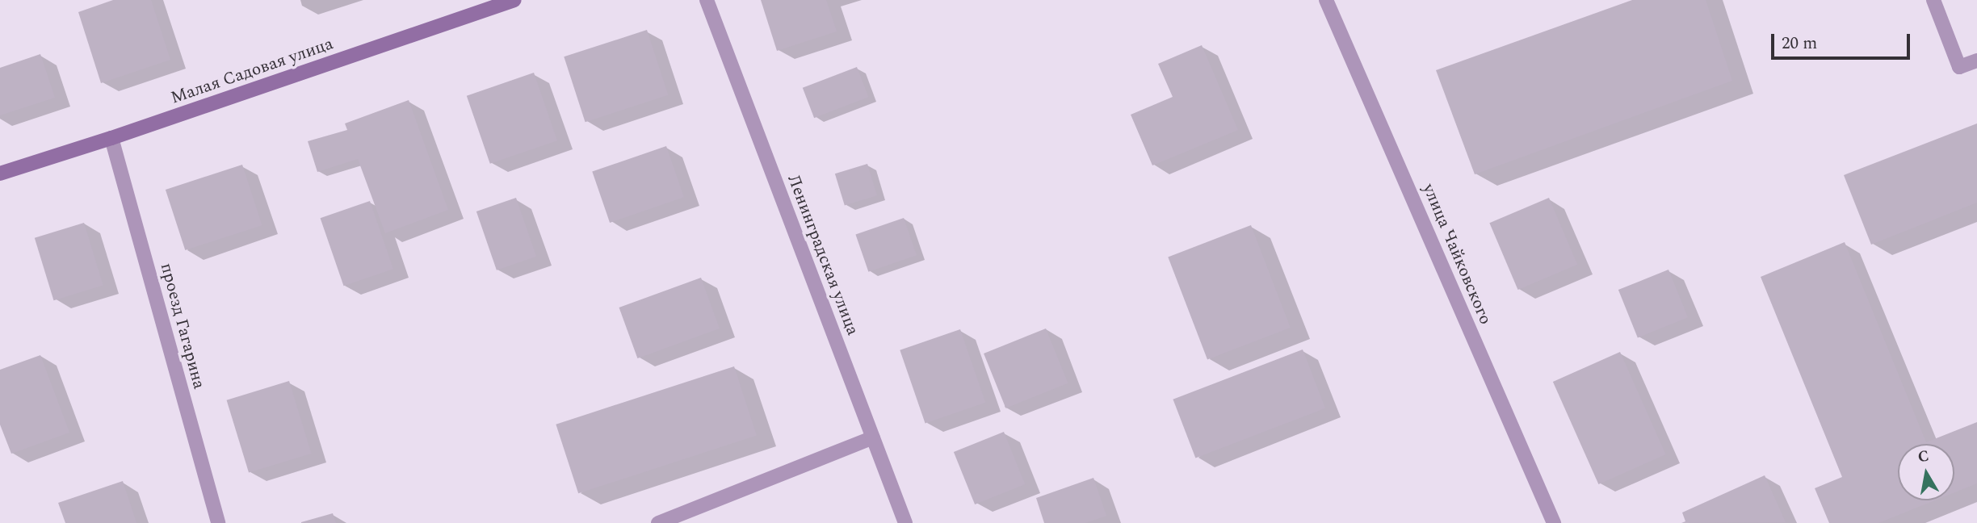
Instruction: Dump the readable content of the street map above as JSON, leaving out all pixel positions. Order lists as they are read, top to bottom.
{
  "streets": {
    "main road": ["Малая Садовая улица"],
    "street": ["улица Чайковского", "Ленинградская улица", "проезд Гагарина"]
  },
  "crossings": [
    ["Малая Садовая улица", "проезд Гагарина"]
  ],
  "scale_bar": "20 m",
  "north": "top"
}
